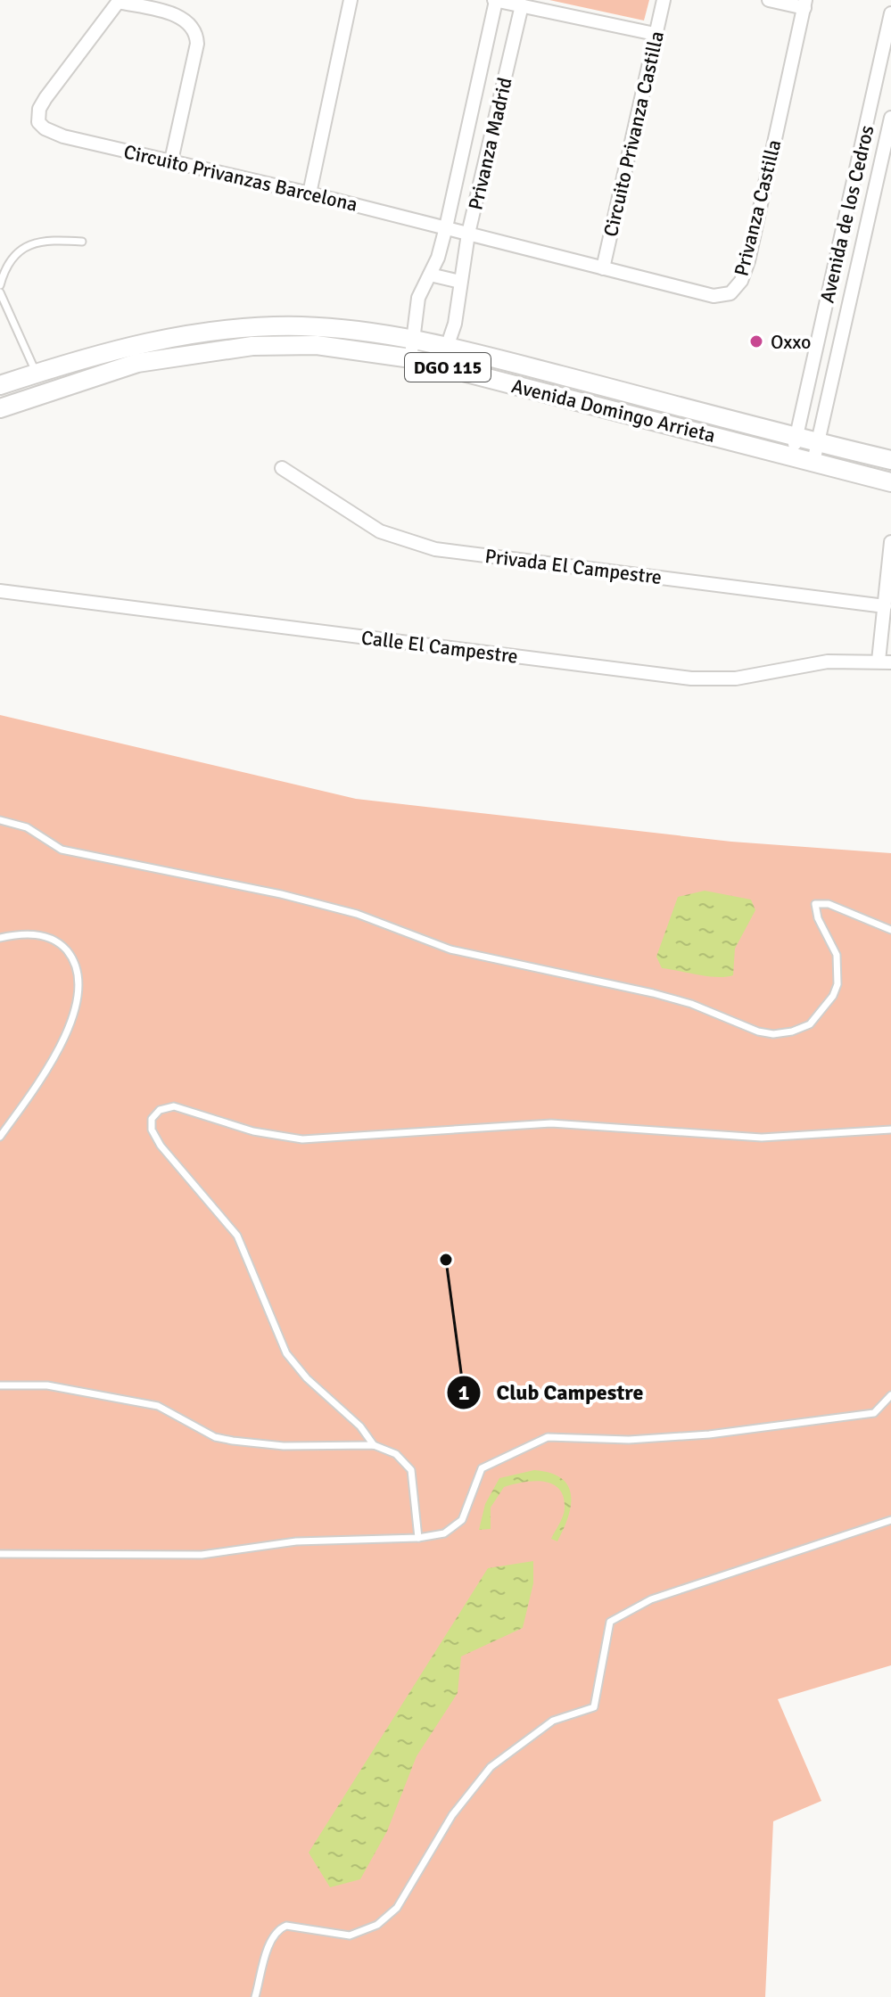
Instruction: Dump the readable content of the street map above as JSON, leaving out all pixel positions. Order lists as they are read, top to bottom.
{
  "streets": {
    "main road": ["DGO 115", "Avenida Domingo Arrieta"],
    "street": [
      "Circuito Privanza Castilla",
      "Privanza Madrid",
      "Circuito Privanzas Barcelona",
      "Privanza Castilla",
      "Avenida de los Cedros",
      "Privada El Campestre",
      "Calle El Campestre"
    ]
  },
  "crossings": [
    ["Circuito Privanza Castilla", "Privanza Castilla"],
    ["Privanza Madrid", "Circuito Privanzas Barcelona"],
    ["Privanza Madrid", "Privanza Castilla"],
    ["Privanza Madrid", "Avenida Domingo Arrieta"],
    ["Circuito Privanzas Barcelona", "Privanza Castilla"],
    ["Avenida de los Cedros", "Avenida Domingo Arrieta"],
    ["Privada El Campestre", "Calle El Campestre"]
  ],
  "places": ["Oxxo", "Club Campestre"]
}
